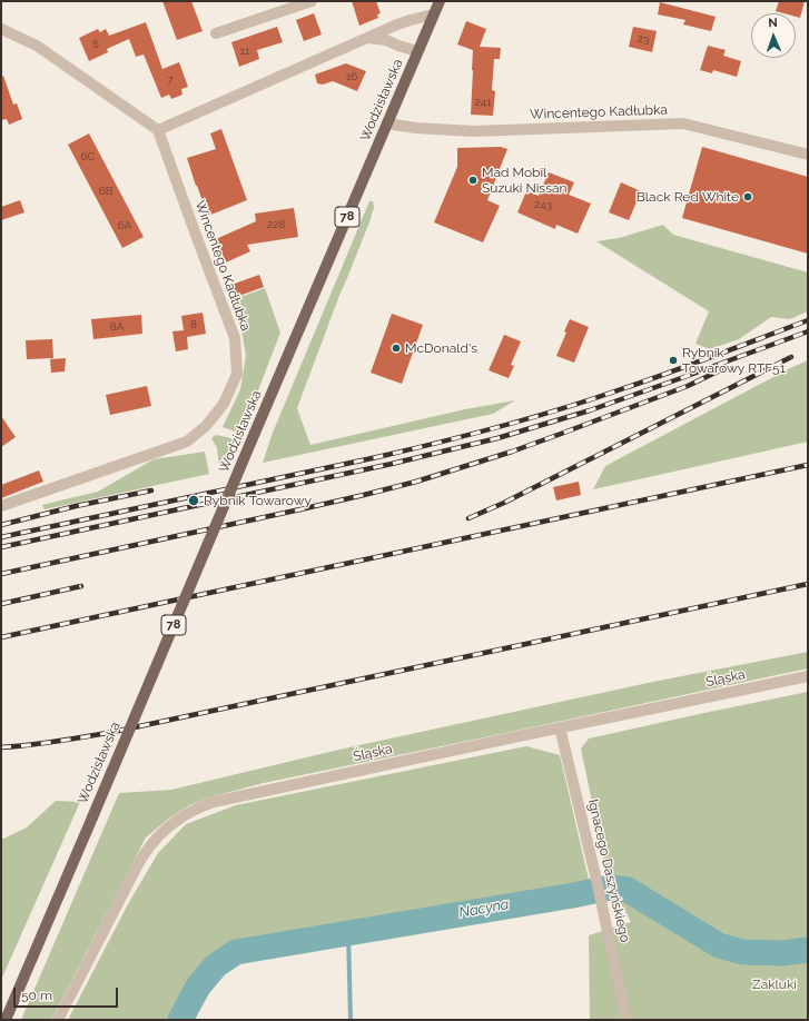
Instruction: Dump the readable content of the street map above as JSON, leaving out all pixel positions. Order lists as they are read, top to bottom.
{
  "streets": {
    "main road": ["Wodzisławska", "78"],
    "street": ["Wincentego Kadłubka", "Śląska", "Ignacego Daszyńskiego"]
  },
  "crossings": [
    ["Wodzisławska", "Wincentego Kadłubka"],
    ["Śląska", "Ignacego Daszyńskiego"]
  ],
  "water": ["Nacyna"],
  "parks": ["Zakluki"],
  "places": [
    "Mad Mobil Suzuki Nissan",
    "Black Red White",
    "McDonald's",
    "Rybnik Towarowy RTF51",
    "Rybnik Towarowy"
  ],
  "house_numbers": [
    "23",
    "5",
    "11",
    "16",
    "7",
    "241",
    "6C",
    "6B",
    "243",
    "228",
    "6A",
    "8",
    "8A"
  ],
  "scale_bar": "50 m",
  "north": "top"
}
